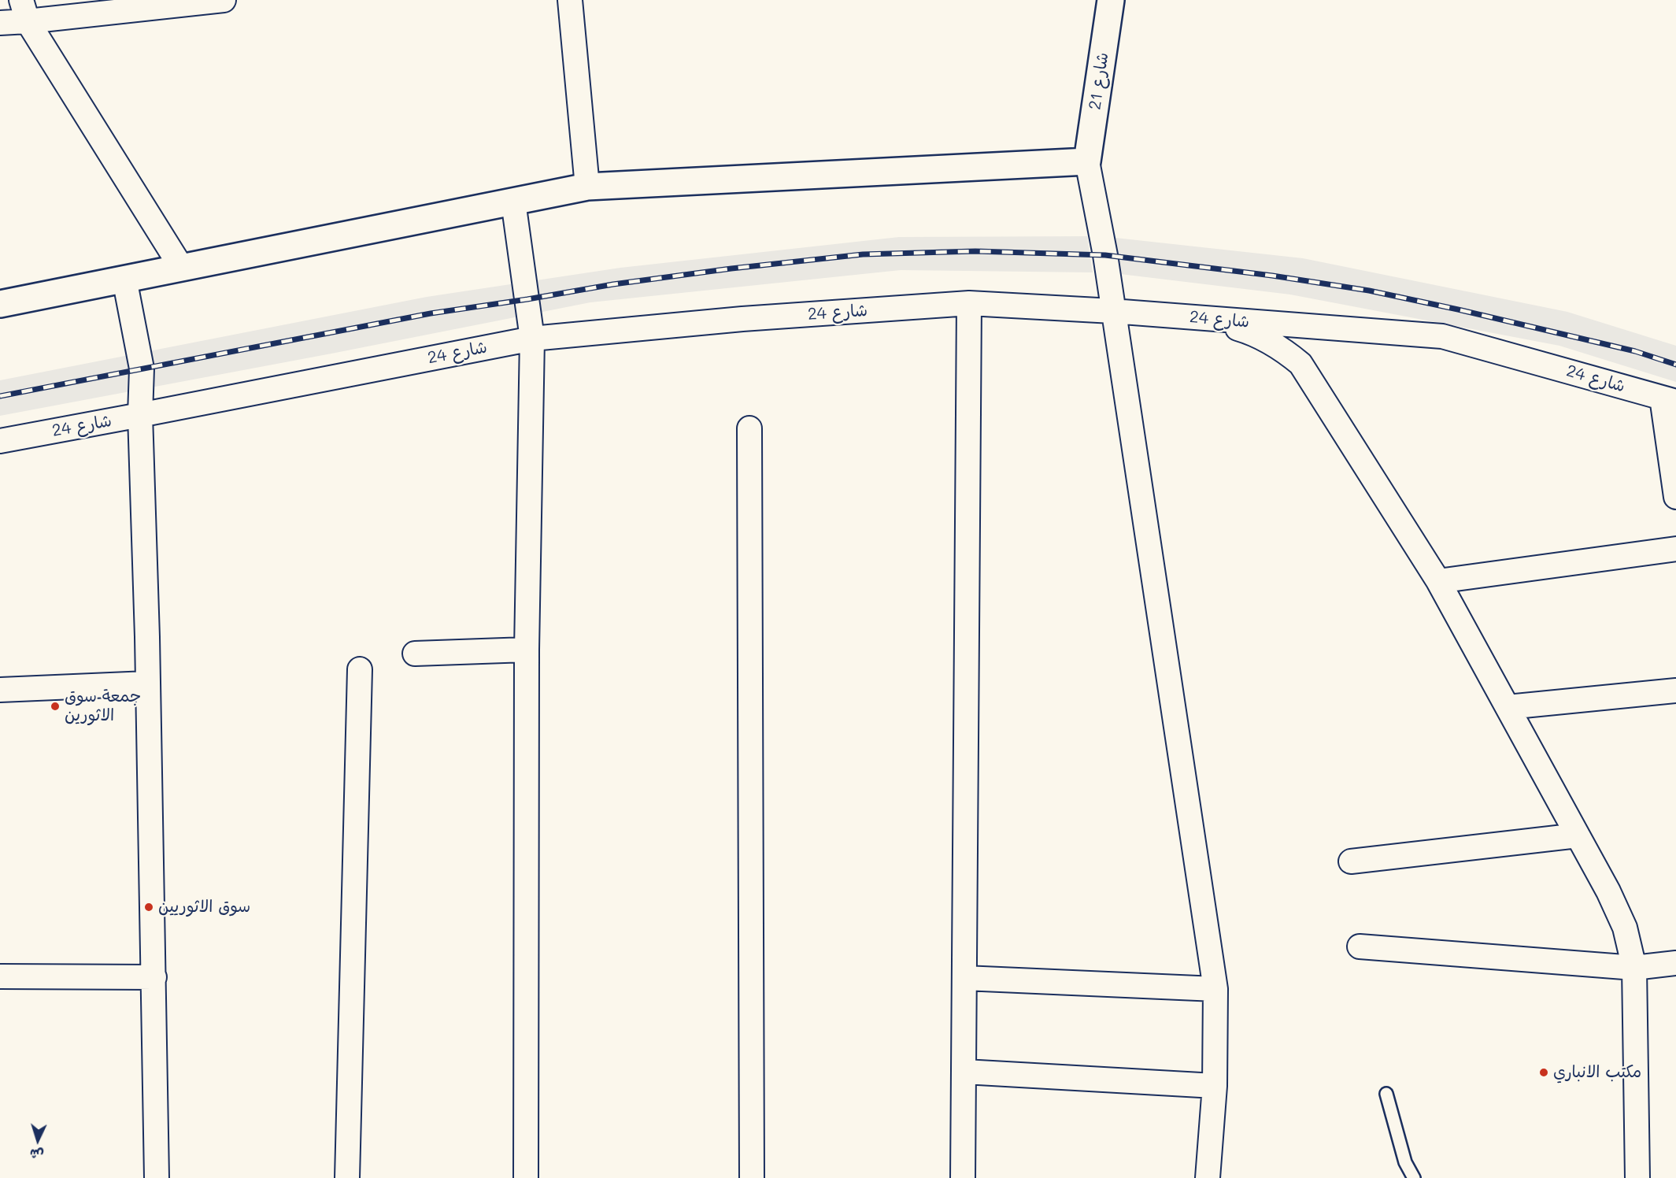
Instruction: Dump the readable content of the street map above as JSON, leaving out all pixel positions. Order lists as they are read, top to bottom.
{
  "streets": {
    "street": ["شارع 21", "شارع 24"]
  },
  "places": ["جمعة سوق الاثورين", "سوق الاثوريين", "مكتب الانباري"],
  "north": "bottom"
}
